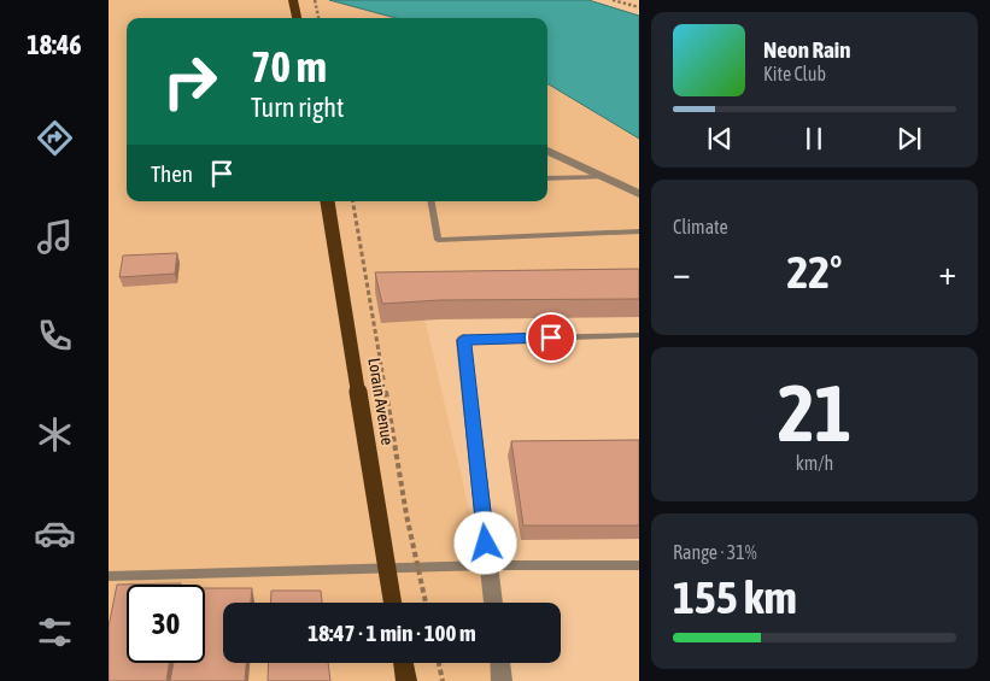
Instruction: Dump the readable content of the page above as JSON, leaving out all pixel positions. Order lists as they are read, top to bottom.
{
  "streets": {
    "main road": ["Lorain Avenue"]
  },
  "page": {
    "tabs": "18:46",
    "turn": ["70 m", "Turn right"],
    "song": ["Neon Rain", "Kite Club"],
    "then": "Then",
    "tile": [
      "Climate",
      ["21", "km/h"],
      ["Range · 31%", "155 km"]
    ],
    "heat": ["−", "22°", "+"],
    "limit": "30",
    "trip": "18:47 · 1 min · 100 m"
  }
}
